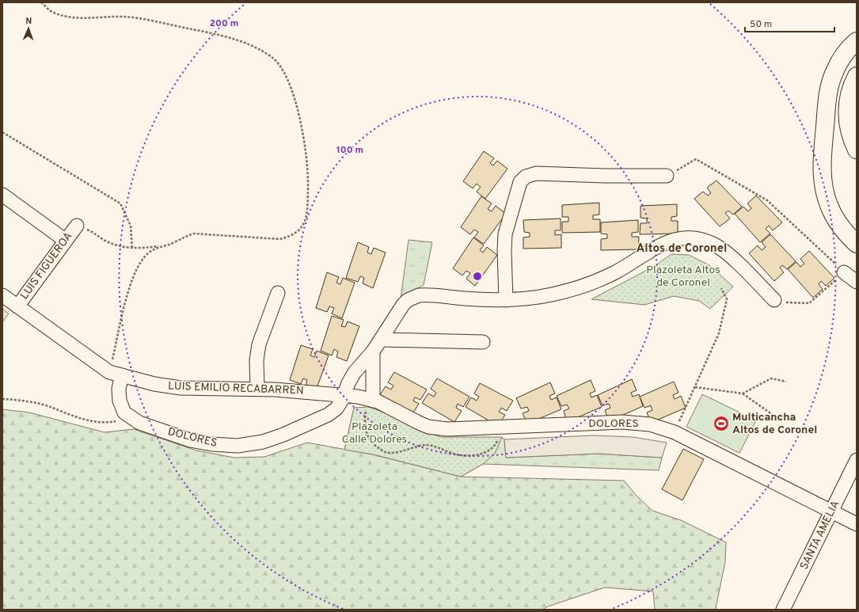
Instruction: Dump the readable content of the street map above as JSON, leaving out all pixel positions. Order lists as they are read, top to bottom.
{
  "streets": {
    "street": [
      "LUIS FIGUEROA",
      "LUIS EMILIO RECABARREN",
      "DOLORES",
      "SANTA AMELIA"
    ]
  },
  "crossings": [
    ["LUIS FIGUEROA", "LUIS EMILIO RECABARREN"],
    ["LUIS EMILIO RECABARREN", "DOLORES"],
    ["DOLORES", "SANTA AMELIA"]
  ],
  "districts": ["Altos de Coronel"],
  "parks": ["Plazoleta Altos de Coronel", "Plazoleta Calle Dolores"],
  "places": {
    "sports": ["Multicancha Altos de Coronel"]
  },
  "scale_bar": "50 m",
  "north": "top",
  "rings": ["200 m", "100 m"]
}
